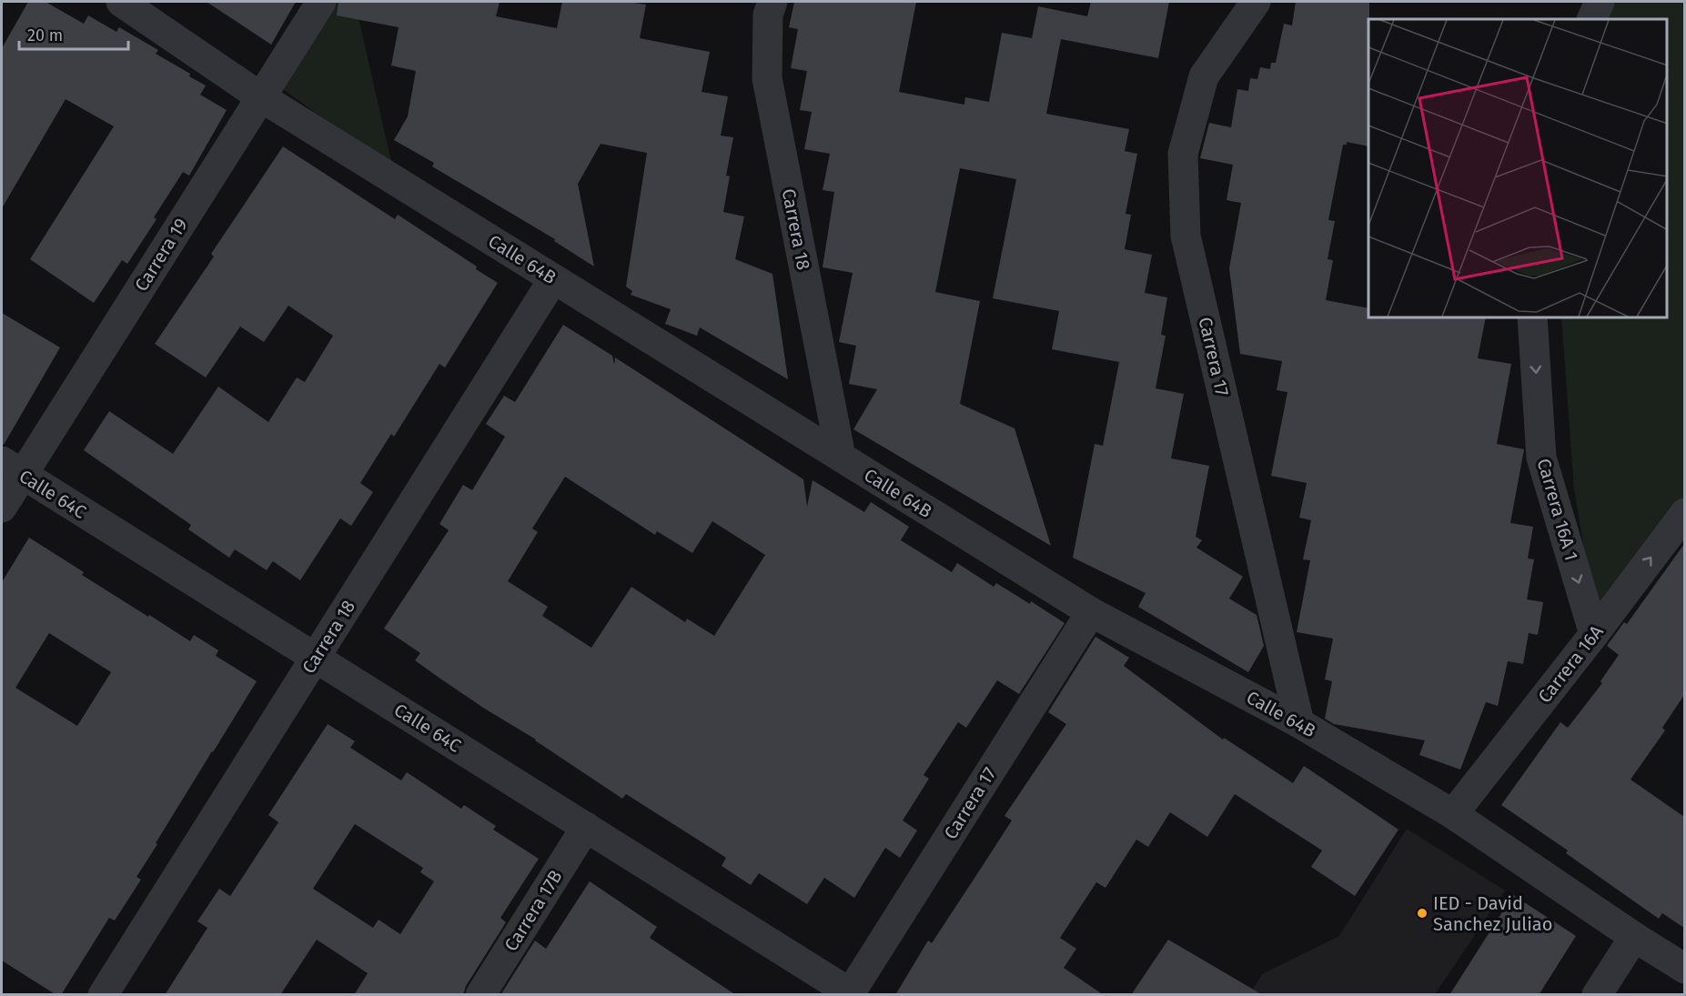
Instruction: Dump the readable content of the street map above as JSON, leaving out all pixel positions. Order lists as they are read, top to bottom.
{
  "streets": {
    "street": [
      "Carrera 18",
      "Carrera 19",
      "Calle 64B",
      "Carrera 17",
      "Calle 64C",
      "Carrera 16A 1",
      "Carrera 16A",
      "Carrera 17B"
    ]
  },
  "crossings": [
    ["Carrera 18", "Calle 64B"],
    ["Carrera 18", "Calle 64C"],
    ["Carrera 19", "Calle 64B"],
    ["Carrera 19", "Calle 64C"],
    ["Calle 64B", "Carrera 17"],
    ["Calle 64B", "Carrera 16A"],
    ["Carrera 17", "Calle 64C"],
    ["Calle 64C", "Carrera 17B"],
    ["Carrera 16A 1", "Carrera 16A"]
  ],
  "one_way": ["Carrera 16A 1", "Carrera 16A"],
  "places": ["IED - David Sanchez Juliao"],
  "scale_bar": "20 m"
}
